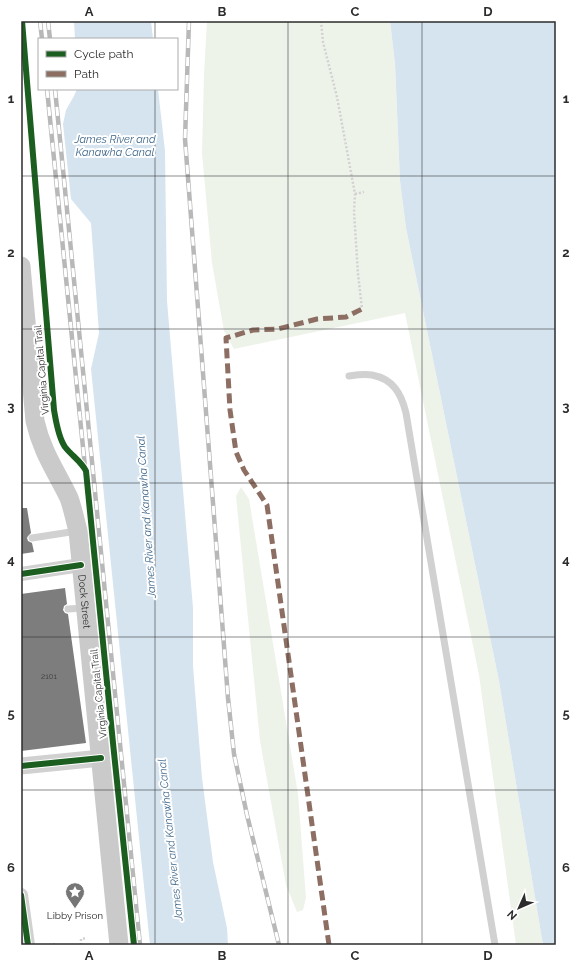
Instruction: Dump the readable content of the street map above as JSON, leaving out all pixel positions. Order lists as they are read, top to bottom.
{
  "streets": {
    "main road": ["Dock Street"],
    "cycle path": ["Virginia Capital Trail"]
  },
  "water": ["James River and Kanawha Canal"],
  "places": {
    "place": ["Libby Prison"]
  },
  "house_numbers": ["2101"],
  "legend": ["Cycle path", "Path"],
  "north": "bottom left",
  "grid": {
    "columns": [
      "A",
      "B",
      "C",
      "D"
    ],
    "rows": [
      "1",
      "2",
      "3",
      "4",
      "5",
      "6"
    ]
  }
}
